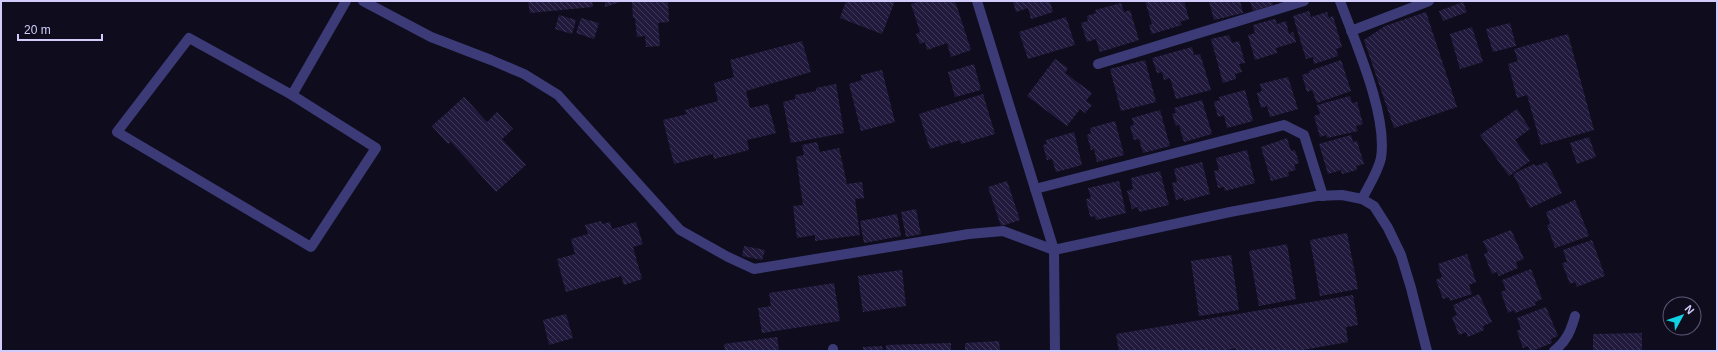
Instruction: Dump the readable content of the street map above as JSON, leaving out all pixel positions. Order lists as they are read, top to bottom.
{
  "scale_bar": "20 m",
  "north": "top right"
}
